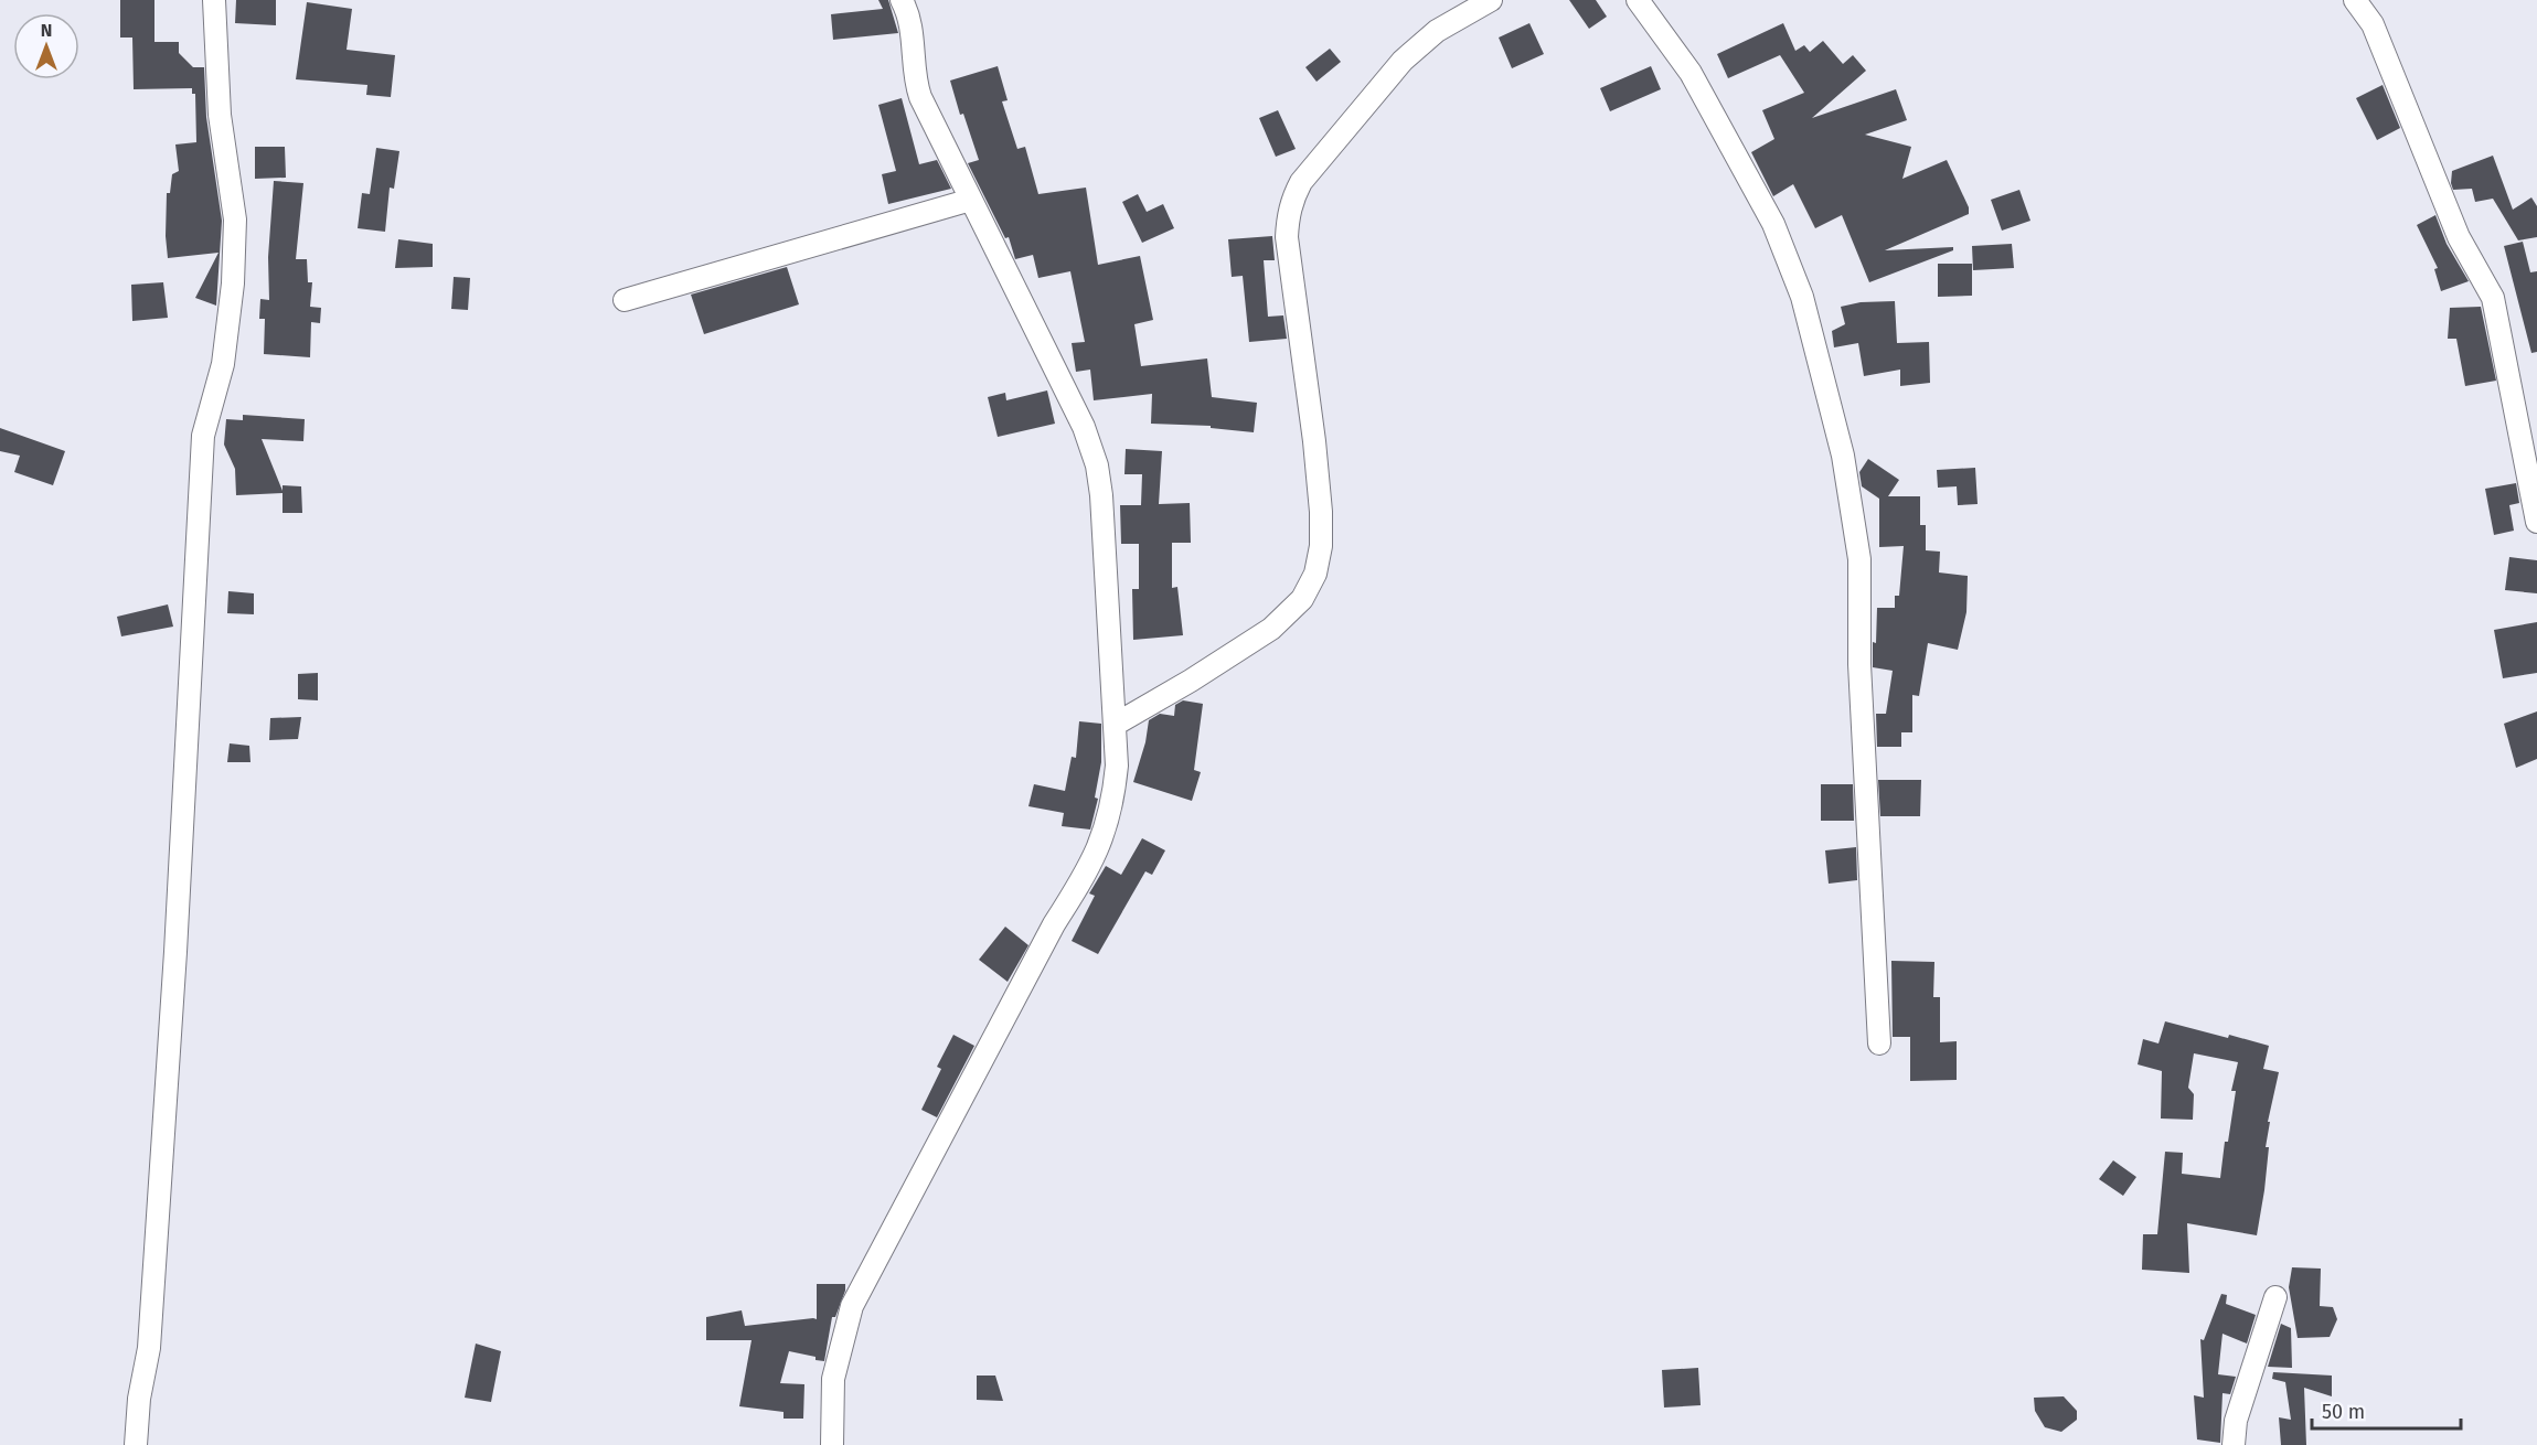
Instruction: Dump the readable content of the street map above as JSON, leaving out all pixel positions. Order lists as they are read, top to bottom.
{
  "scale_bar": "50 m",
  "north": "top"
}
